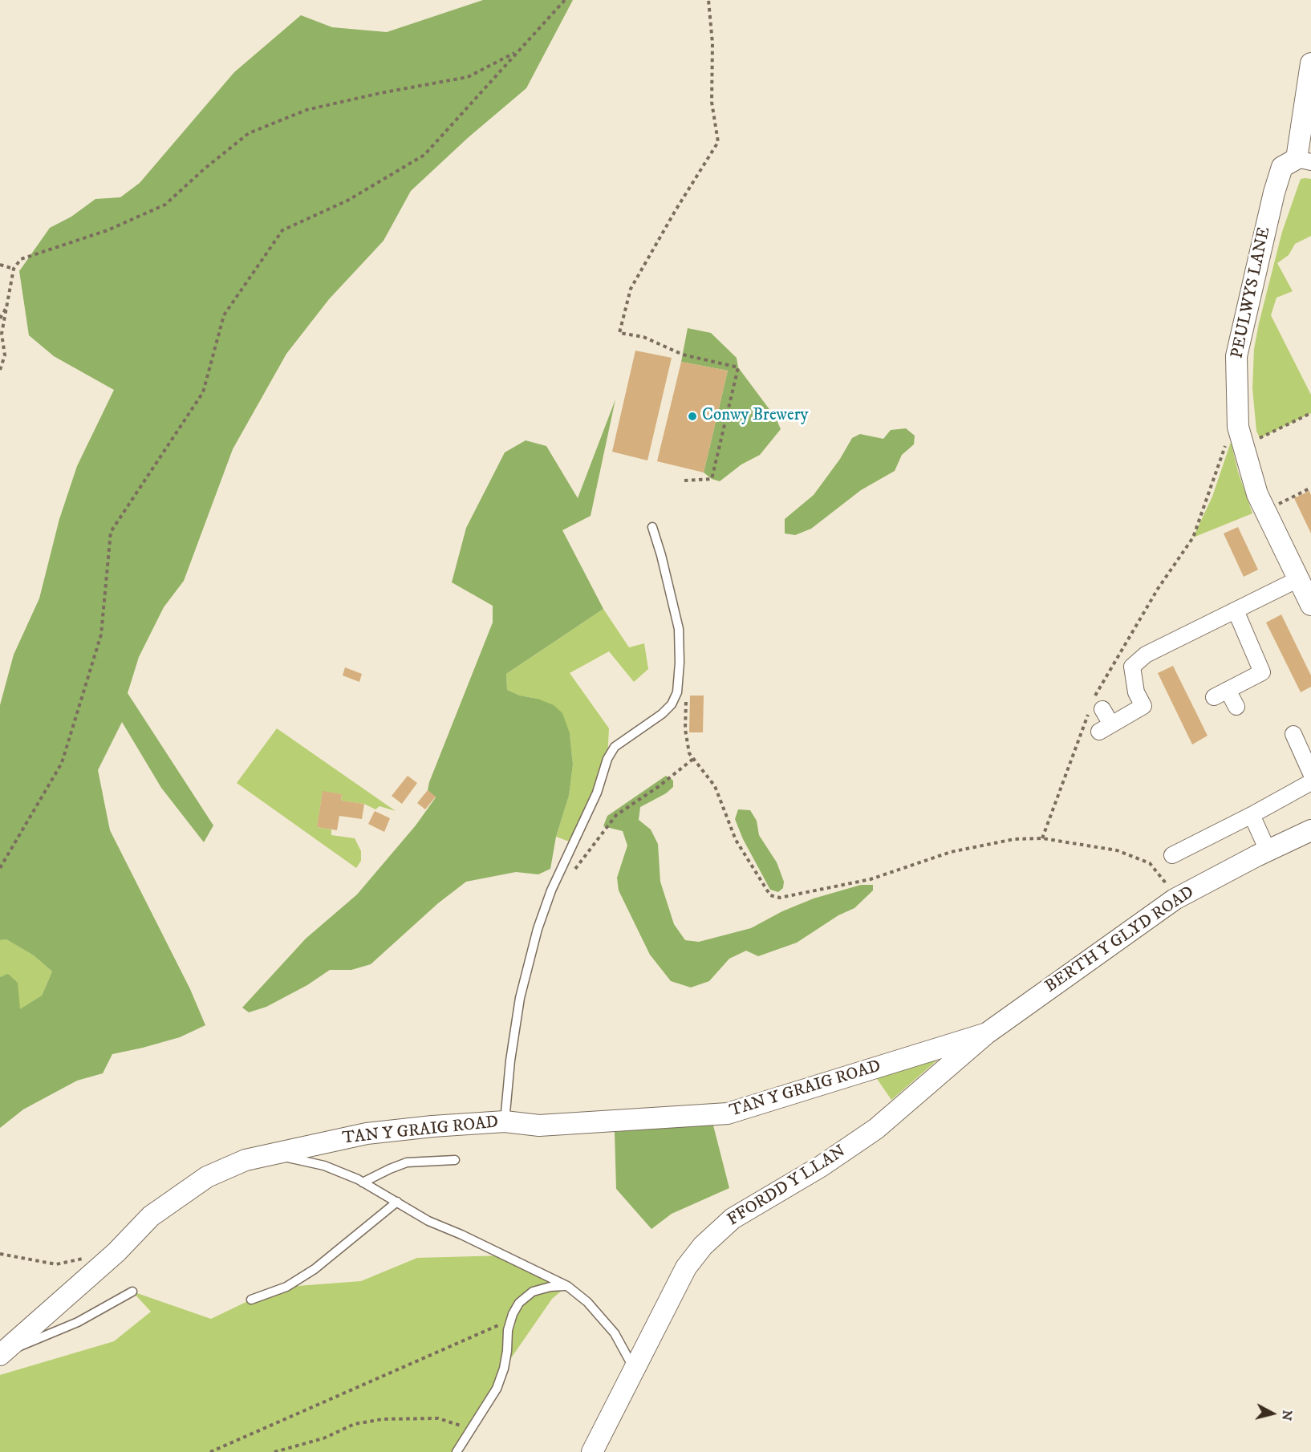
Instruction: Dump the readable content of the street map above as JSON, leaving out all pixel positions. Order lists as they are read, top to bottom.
{
  "streets": {
    "street": [
      "PEULWYS LANE",
      "BERTH Y GLYD ROAD",
      "TAN Y GRAIG ROAD",
      "FFORDD Y LLAN"
    ]
  },
  "crossings": [
    ["BERTH Y GLYD ROAD", "TAN Y GRAIG ROAD"],
    ["BERTH Y GLYD ROAD", "FFORDD Y LLAN"],
    ["TAN Y GRAIG ROAD", "FFORDD Y LLAN"]
  ],
  "places": ["Conwy Brewery"],
  "north": "right"
}
